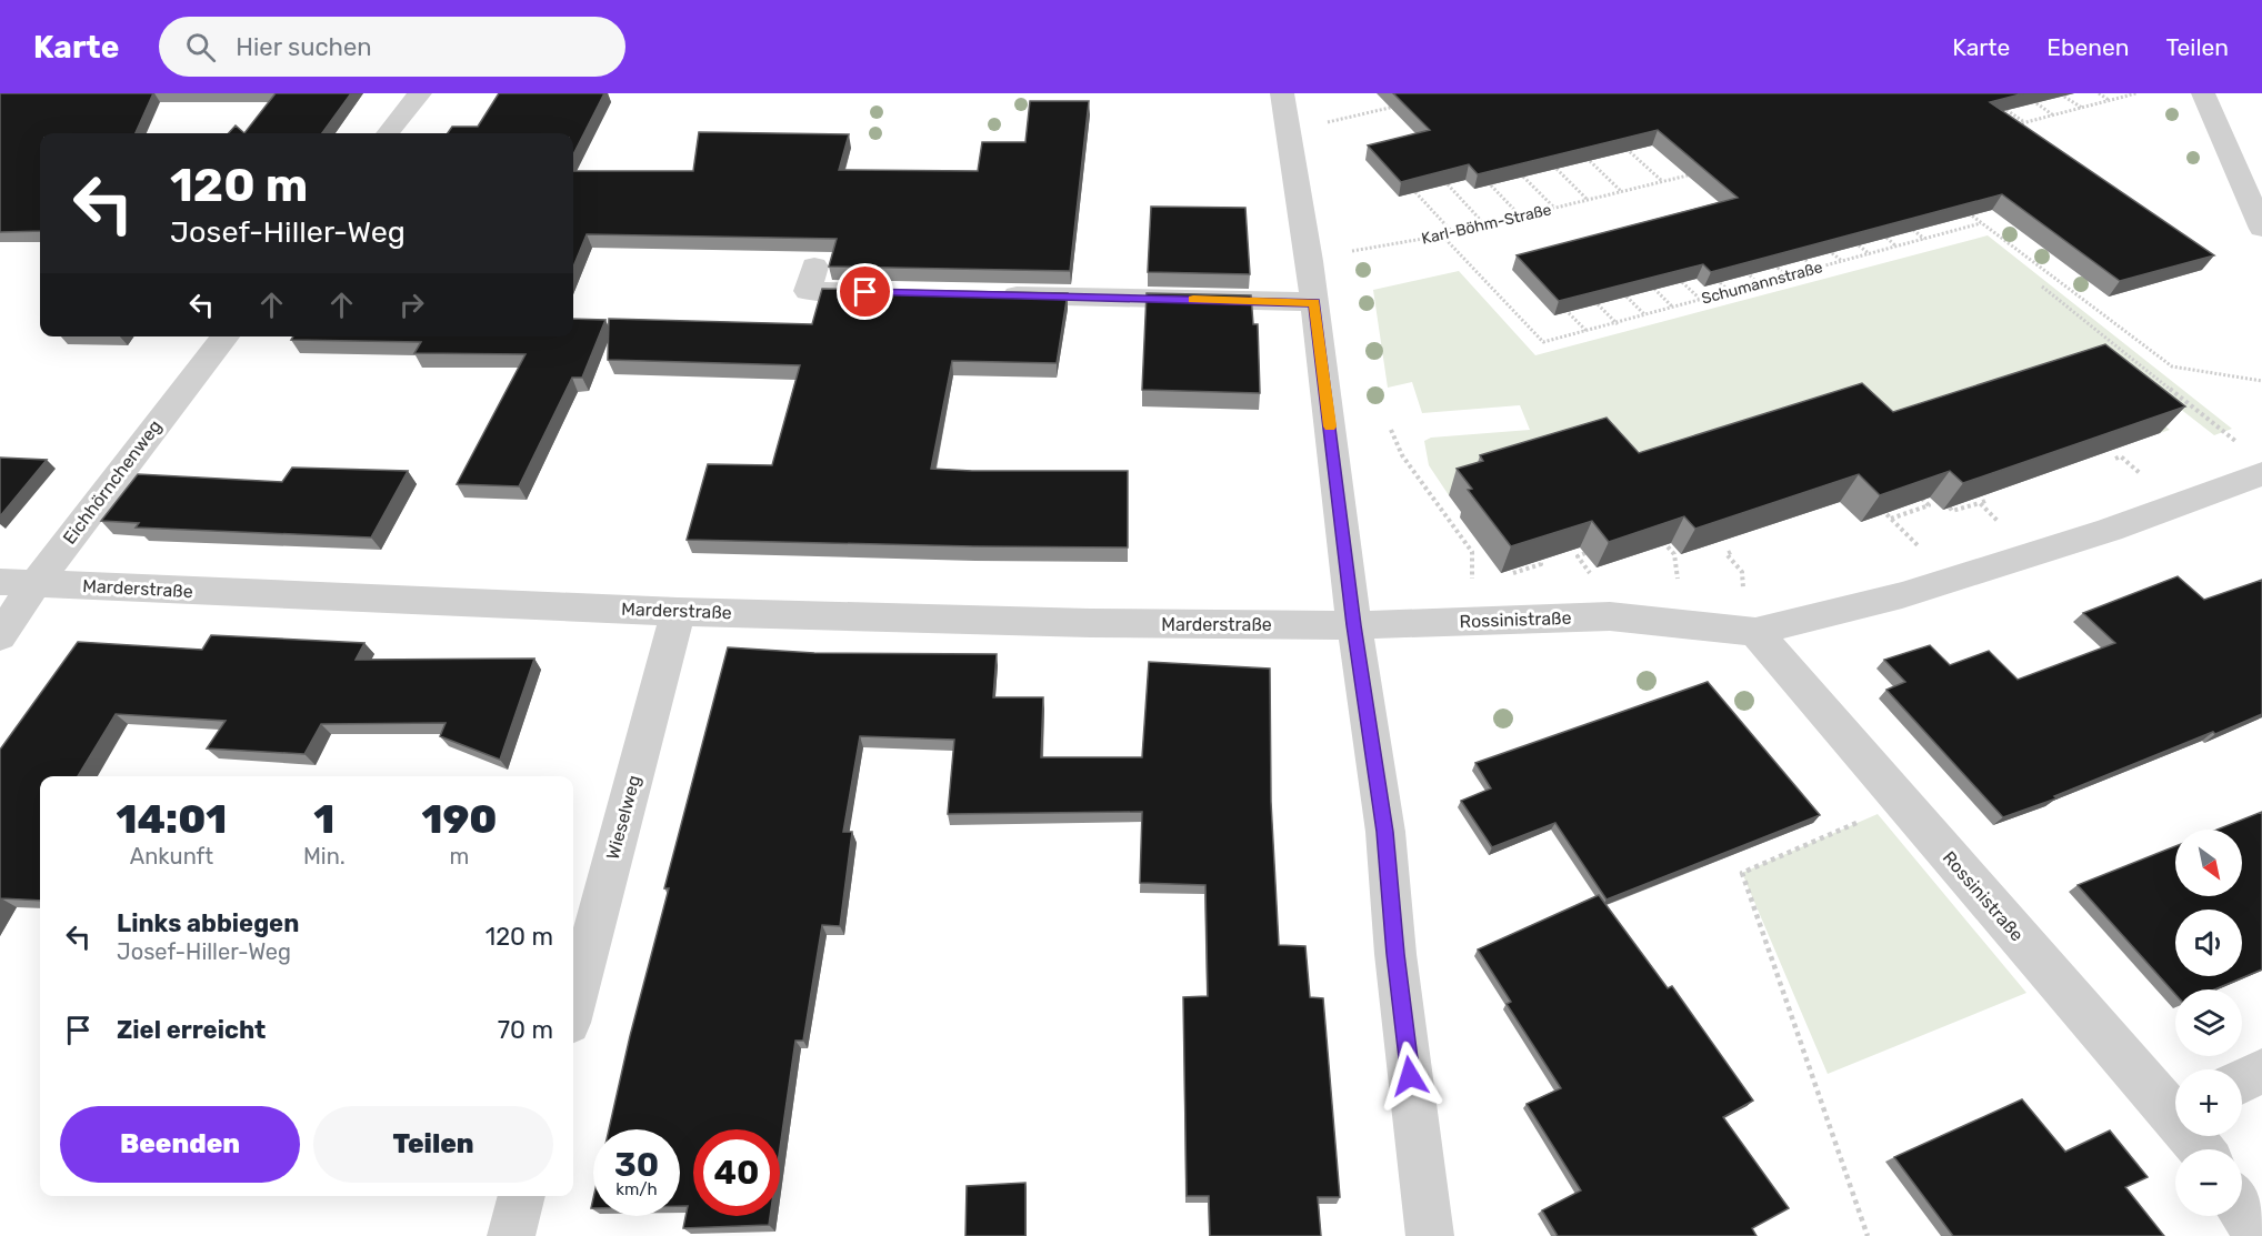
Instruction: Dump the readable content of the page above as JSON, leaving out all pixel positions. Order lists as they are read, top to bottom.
{
  "streets": {
    "street": [
      "Eichhörnchenweg",
      "Marderstraße",
      "Rossinistraße",
      "Wieselweg"
    ],
    "path": ["Karl-Böhm-Straße", "Schumannstraße"]
  },
  "crossings": [
    ["Karl-Böhm-Straße", "Schumannstraße"],
    ["Eichhörnchenweg", "Marderstraße"],
    ["Marderstraße", "Rossinistraße"],
    ["Marderstraße", "Wieselweg"]
  ],
  "north": "bottom right",
  "page": {
    "header": "Karte",
    "search": "Hier suchen",
    "nav": ["Karte", "Ebenen", "Teilen"],
    "turn": ["120 m", "Josef-Hiller-Weg"],
    "eta": [
      "14:01",
      "Ankunft",
      "1",
      "Min.",
      "190",
      "m"
    ],
    "map_buttons": ["+", "−"],
    "list": [
      {
        "name": "Links abbiegen",
        "note": "Josef-Hiller-Weg",
        "value": "120 m"
      },
      {
        "name": "Ziel erreicht",
        "value": "70 m"
      }
    ],
    "buttons": ["Beenden", "Teilen"],
    "speed": "30 km/h",
    "limit": "40"
  }
}
